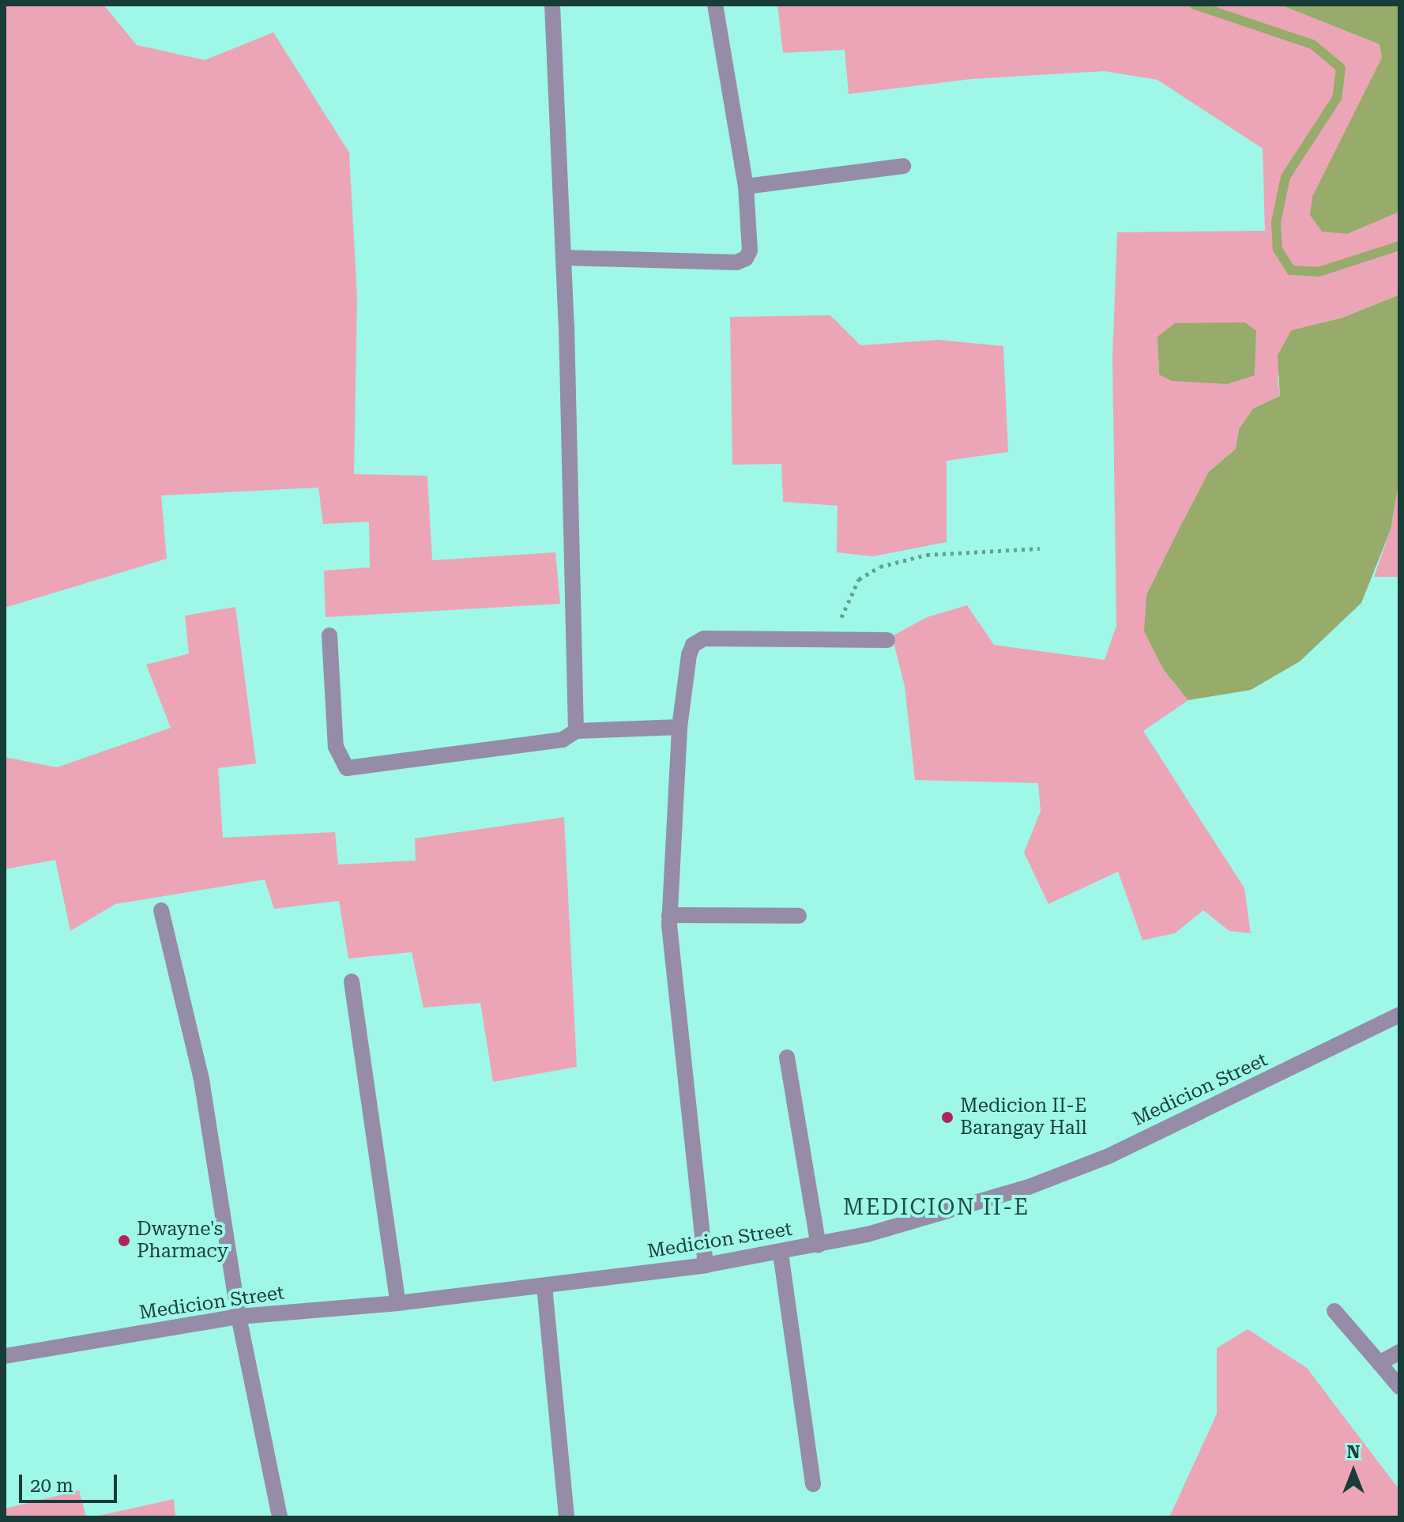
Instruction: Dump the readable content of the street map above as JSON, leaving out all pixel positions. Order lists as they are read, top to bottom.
{
  "streets": {
    "street": ["Medicion Street"]
  },
  "districts": ["MEDICION II-E"],
  "places": ["Medicion II-E Barangay Hall", "Dwayne's Pharmacy"],
  "scale_bar": "20 m",
  "north": "top"
}
